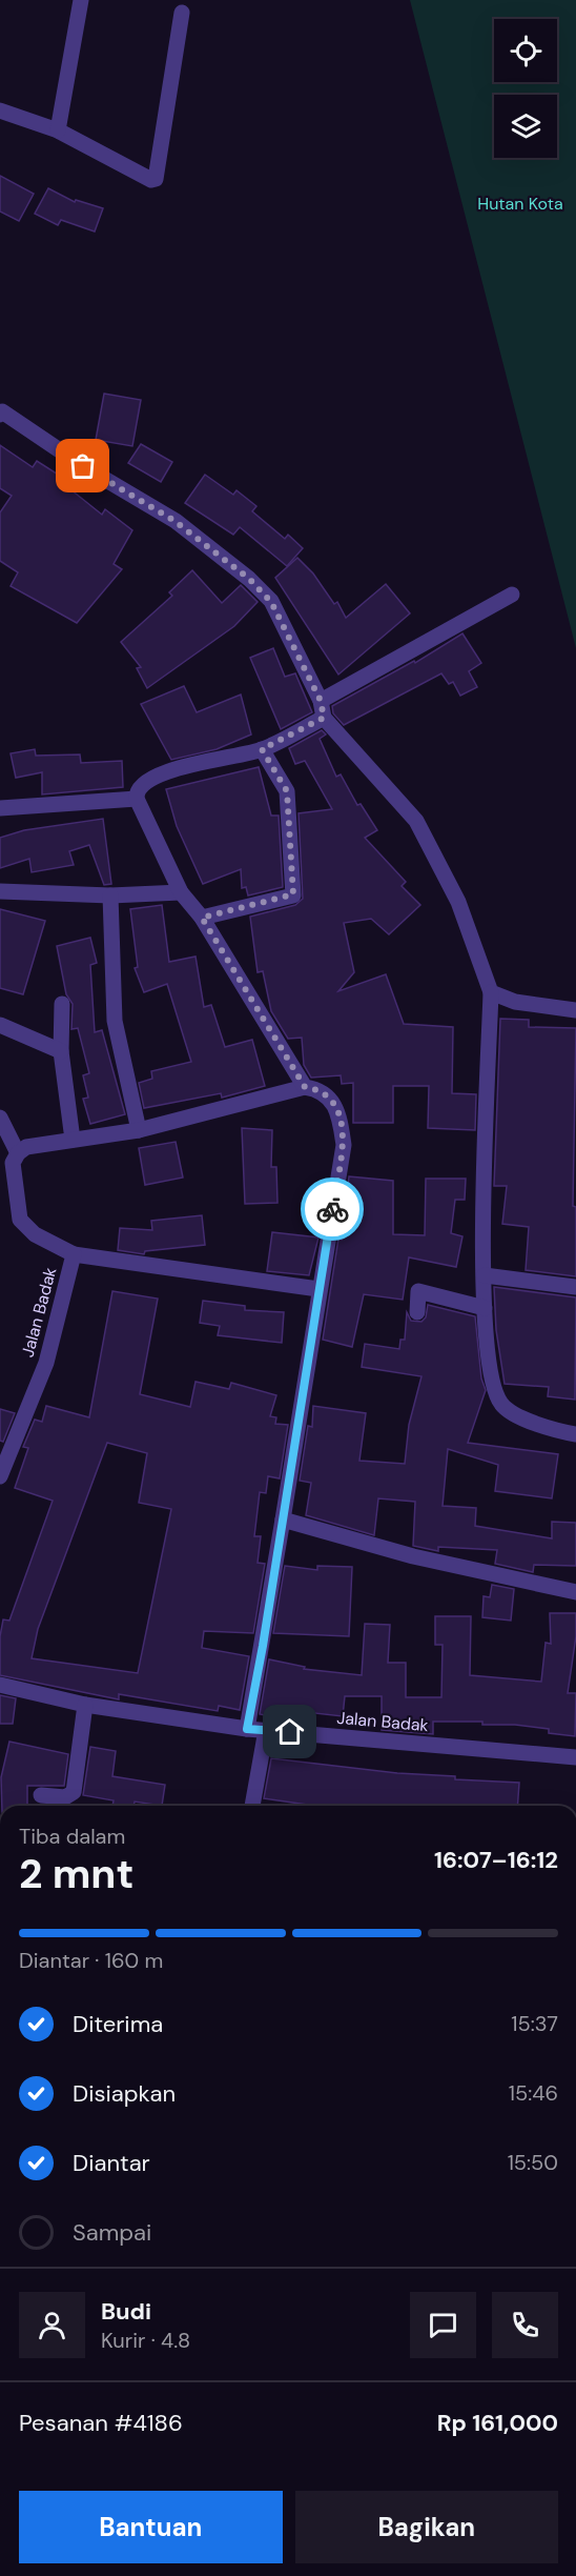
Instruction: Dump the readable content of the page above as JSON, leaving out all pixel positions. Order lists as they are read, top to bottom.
{
  "streets": {
    "street": ["Jalan Badak"]
  },
  "parks": ["Hutan Kota"],
  "page": {
    "heading": ["2 mnt", "Tiba dalam", "16:07–16:12"],
    "panel": [
      "Budi",
      "Kurir · 4.8",
      "Pesanan #4186",
      "Rp 161,000"
    ],
    "bar": "Diantar · 160 m",
    "list": [
      ["Diterima", "15:37"],
      ["Disiapkan", "15:46"],
      ["Diantar", "15:50"],
      "Sampai"
    ],
    "buttons": ["Bantuan", "Bagikan"]
  }
}
